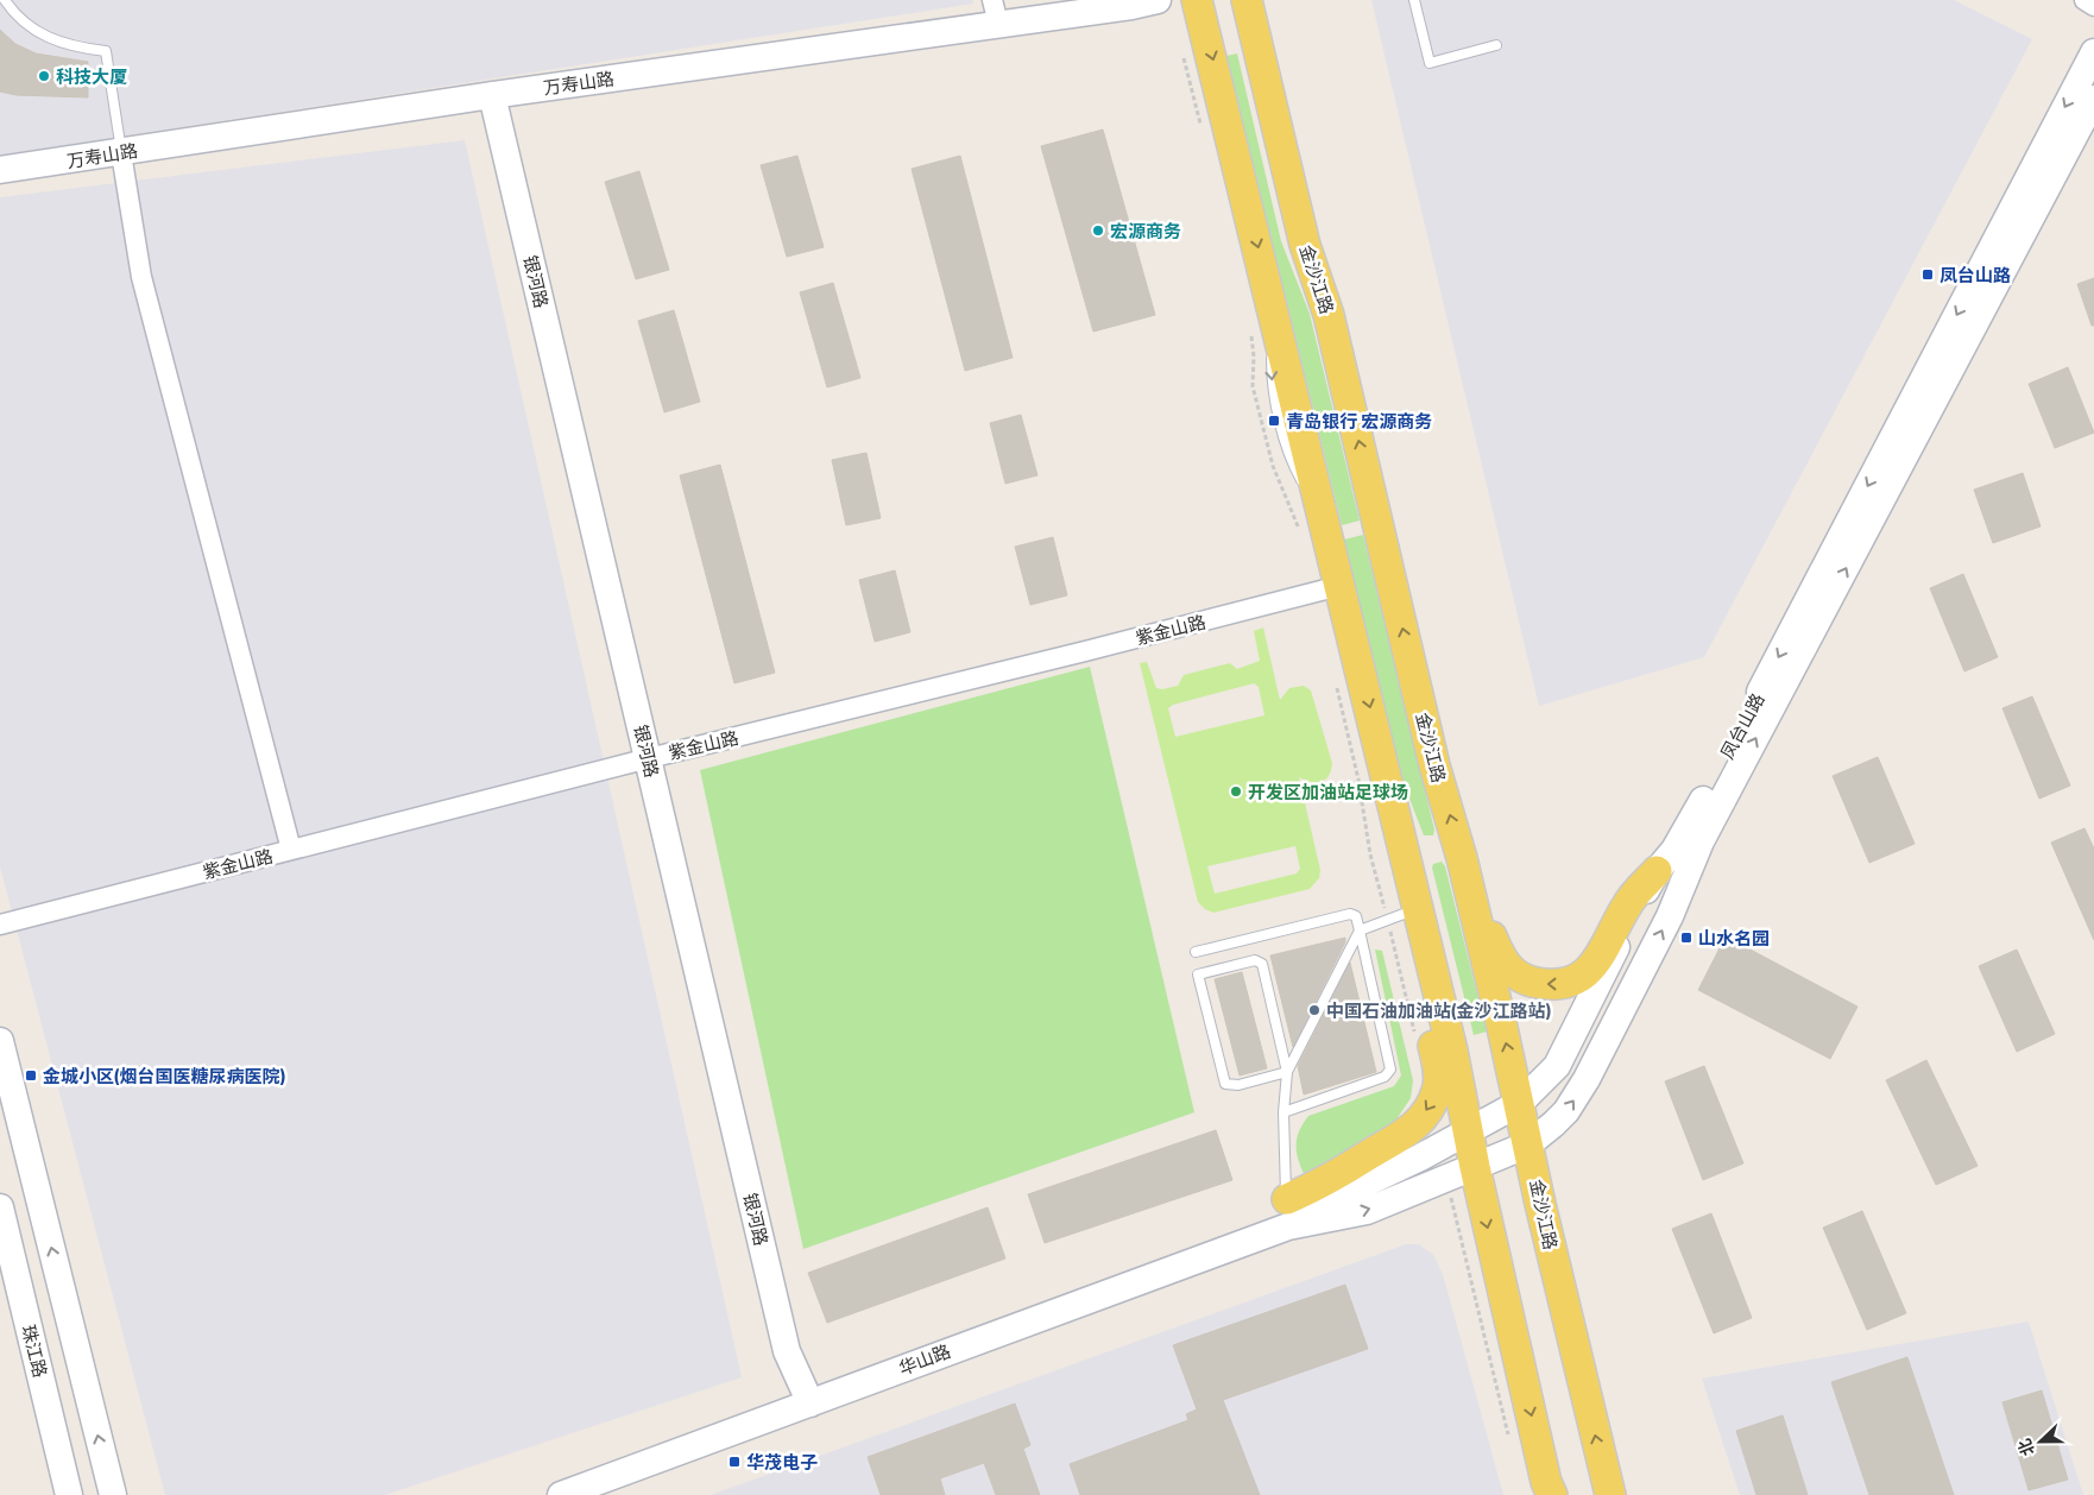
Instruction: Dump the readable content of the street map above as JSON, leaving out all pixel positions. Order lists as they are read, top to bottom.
{
  "streets": {
    "main road": ["金沙江路"],
    "street": [
      "万寿山路",
      "银河路",
      "紫金山路",
      "凤台山路",
      "珠江路",
      "华山路"
    ]
  },
  "crossings": [
    ["万寿山路", "银河路"],
    ["金沙江路", "凤台山路"],
    ["银河路", "紫金山路"],
    ["银河路", "华山路"],
    ["凤台山路", "华山路"]
  ],
  "places": {
    "other": [
      "科技大厦",
      "宏源商务",
      "开发区加油站足球场",
      "中国石油加油站(金沙江路站)"
    ],
    "transit": [
      "凤台山路",
      "青岛银行 宏源商务",
      "山水名园",
      "金城小区(烟台国医糖尿病医院)",
      "华茂电子"
    ]
  },
  "north": "left"
}
